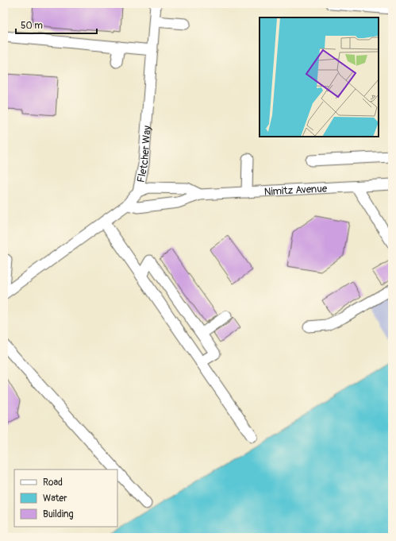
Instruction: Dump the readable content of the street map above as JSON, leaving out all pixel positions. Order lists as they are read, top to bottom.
{
  "streets": {
    "street": ["Fletcher Way", "Nimitz Avenue"]
  },
  "crossings": [
    ["Fletcher Way", "Nimitz Avenue"]
  ],
  "legend": ["Road", "Water", "Building"],
  "scale_bar": "50 m"
}
